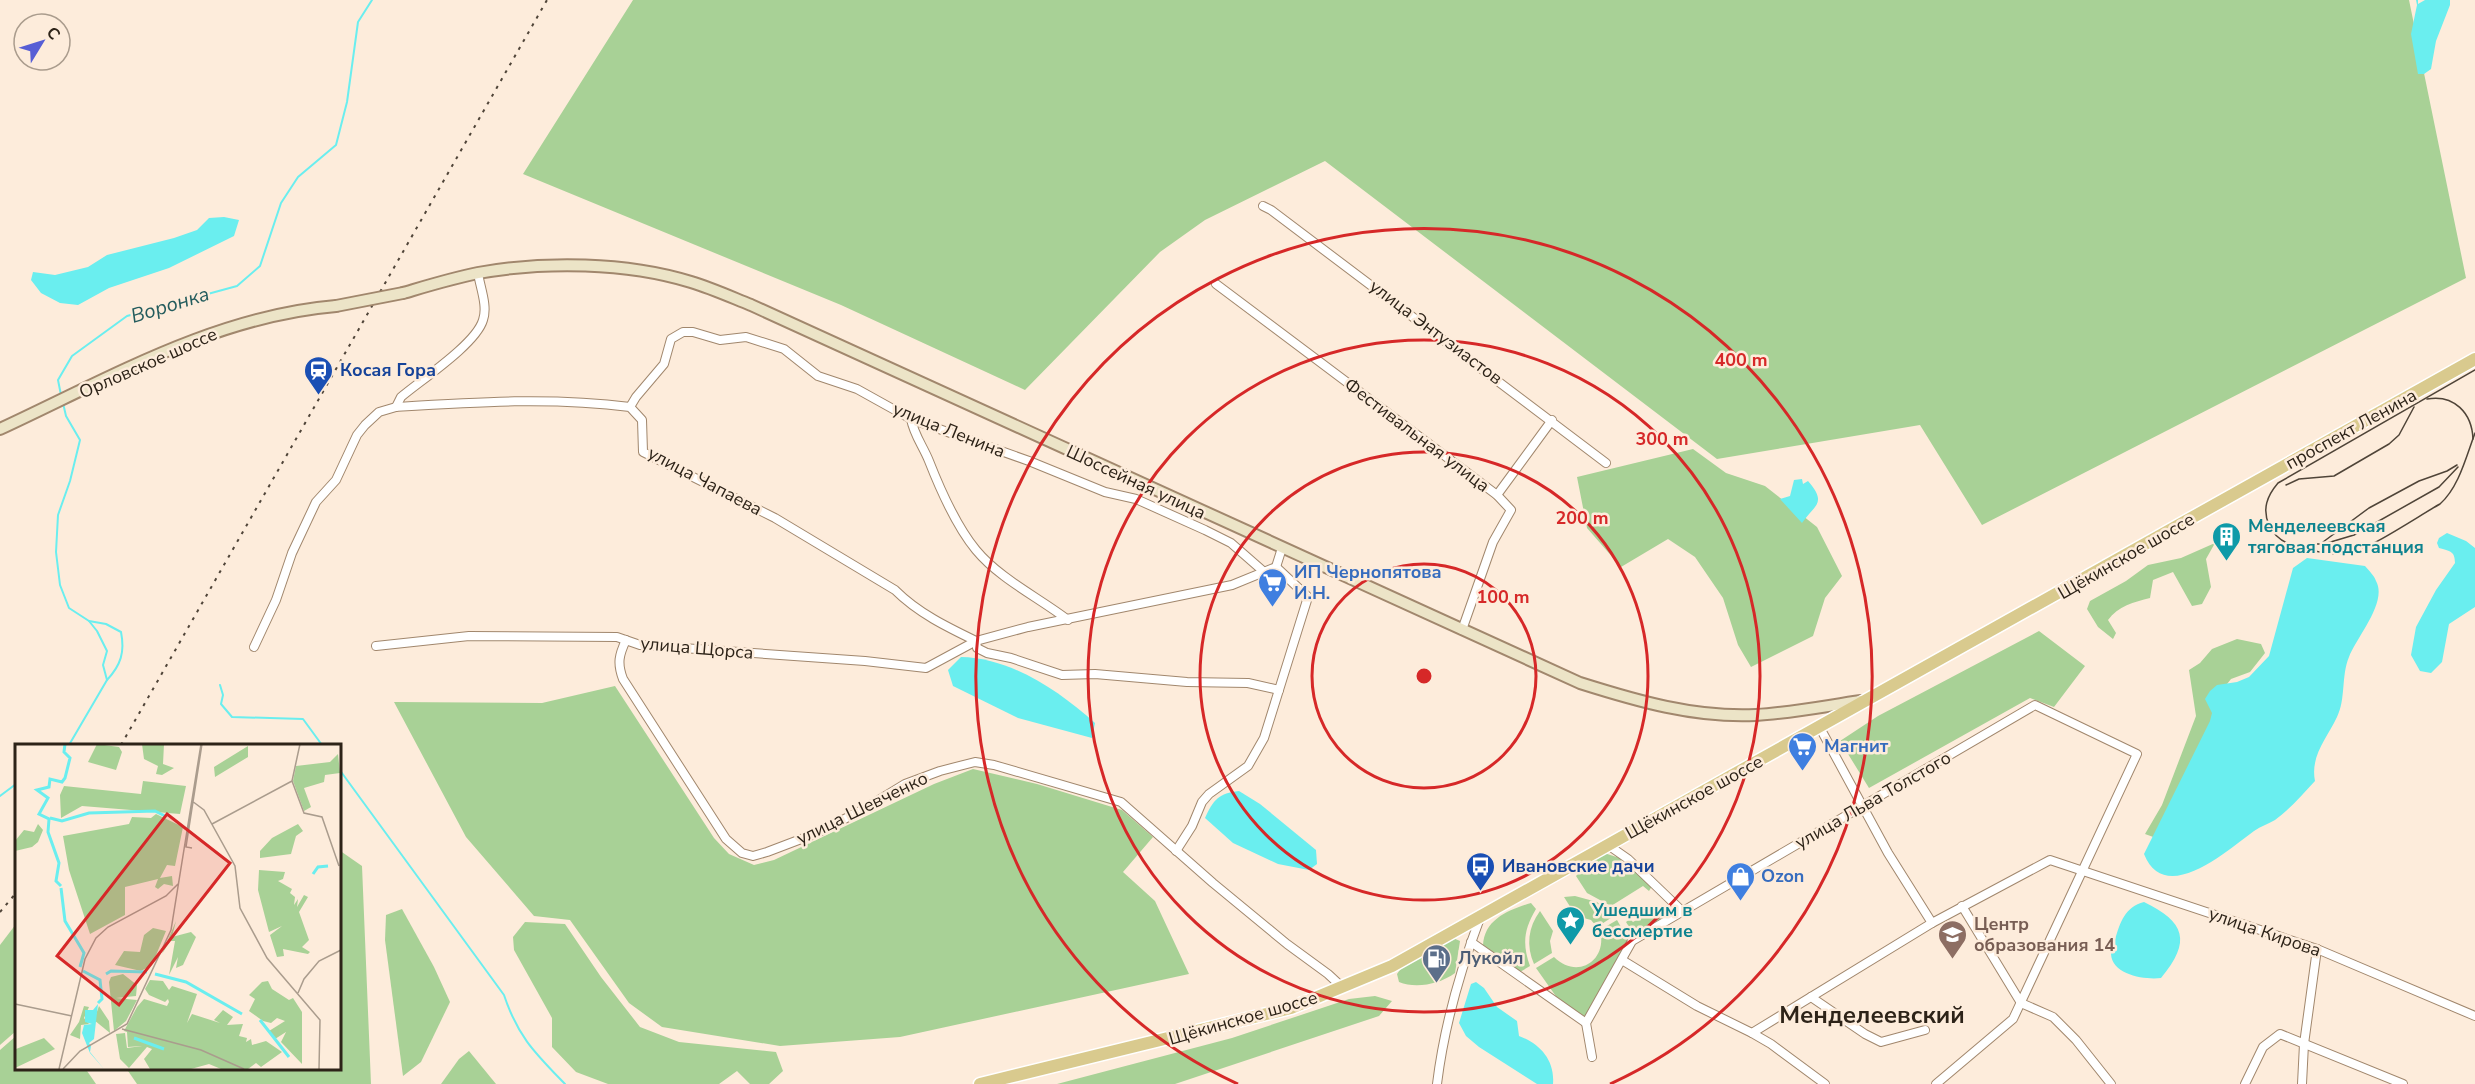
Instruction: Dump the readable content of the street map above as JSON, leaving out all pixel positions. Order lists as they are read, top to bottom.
{
  "streets": {
    "main road": [
      "Орловское шоссе",
      "проспект Ленина",
      "Шоссейная улица",
      "Щёкинское шоссе"
    ],
    "street": [
      "улица Энтузиастов",
      "улица Ленина",
      "Фестивальная улица",
      "улица Чапаева",
      "улица Щорса",
      "улица Льва Толстого",
      "улица Шевченко",
      "улица Кирова"
    ]
  },
  "crossings": [
    ["Орловское шоссе", "Шоссейная улица"],
    ["проспект Ленина", "Щёкинское шоссе"],
    ["улица Ленина", "улица Чапаева"],
    ["Фестивальная улица", "Шоссейная улица"],
    ["улица Чапаева", "улица Щорса"],
    ["Шоссейная улица", "Щёкинское шоссе"],
    ["Щёкинское шоссе", "улица Шевченко"],
    ["улица Щорса", "улица Шевченко"],
    ["улица Льва Толстого", "улица Кирова"]
  ],
  "districts": ["Менделеевский"],
  "water": ["Воронка"],
  "places": {
    "station": ["Косая Гора"],
    "building": ["Менделеевская тяговая подстанция"],
    "supermarket": ["ИП Чернопятова И.Н.", "Магнит"],
    "bus stop": ["Ивановские дачи"],
    "shop": ["Ozon"],
    "place": ["Ушедшим в бессмертие"],
    "school or university": ["Центр образования 14"],
    "fuel station": ["Лукойл"]
  },
  "north": "top right",
  "rings": [
    "400 m",
    "300 m",
    "200 m",
    "100 m"
  ]
}
